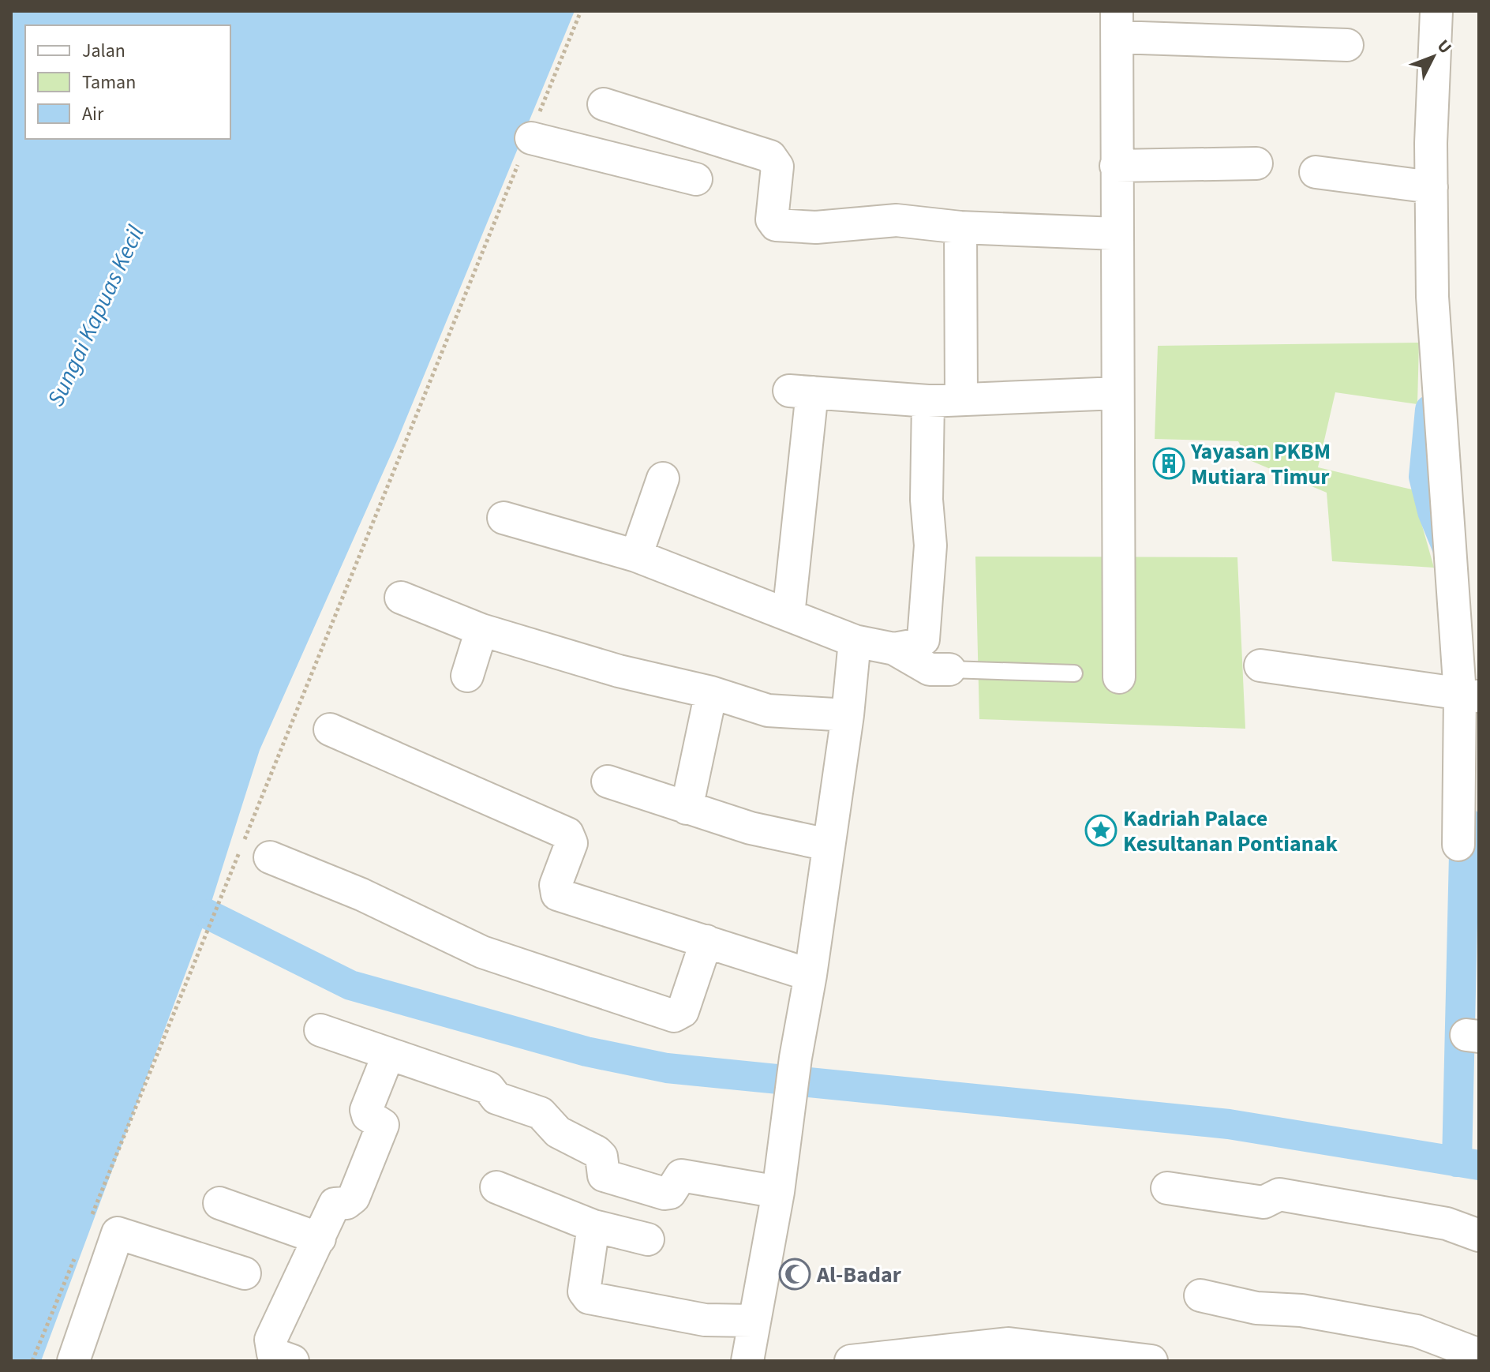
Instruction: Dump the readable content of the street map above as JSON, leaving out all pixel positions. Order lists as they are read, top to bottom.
{
  "water": ["Sungai Kapuas Kecil"],
  "places": {
    "building": ["Yayasan PKBM Mutiara Timur"],
    "place": ["Kadriah Palace Kesultanan Pontianak"],
    "mosque": ["Al-Badar"]
  },
  "legend": ["Jalan", "Taman", "Air"],
  "north": "top right"
}
